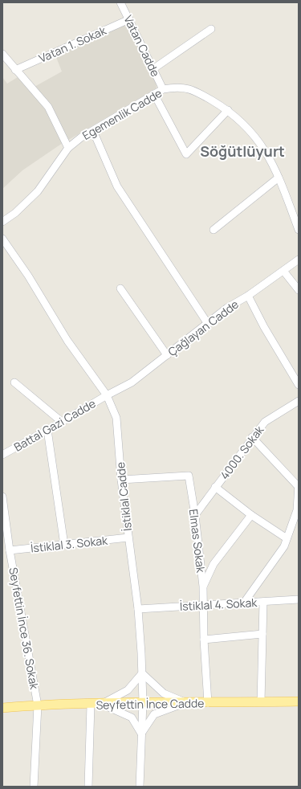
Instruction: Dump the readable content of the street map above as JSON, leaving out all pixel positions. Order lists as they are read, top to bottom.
{
  "streets": {
    "main road": ["Seyfettin İnce Cadde"],
    "street": [
      "Vatan 1. Sokak",
      "Vatan Cadde",
      "Egemenlik Cadde",
      "Çağlayan Cadde",
      "Battal Gazi Cadde",
      "4000. Sokak",
      "İstiklal Cadde",
      "Elmas Sokak",
      "İstiklal 3. Sokak",
      "İstiklal 4. Sokak",
      "Seyfettin İnce 36. Sokak"
    ]
  },
  "crossings": [
    ["Vatan 1. Sokak", "Vatan Cadde"],
    ["Vatan Cadde", "Egemenlik Cadde"],
    ["Çağlayan Cadde", "Battal Gazi Cadde"],
    ["Çağlayan Cadde", "İstiklal Cadde"],
    ["Battal Gazi Cadde", "İstiklal Cadde"],
    ["4000. Sokak", "Elmas Sokak"],
    ["İstiklal Cadde", "Elmas Sokak"],
    ["İstiklal Cadde", "İstiklal 3. Sokak"],
    ["İstiklal Cadde", "İstiklal 4. Sokak"],
    ["İstiklal Cadde", "Seyfettin İnce Cadde"],
    ["Elmas Sokak", "İstiklal 4. Sokak"],
    ["Elmas Sokak", "Seyfettin İnce Cadde"],
    ["İstiklal 3. Sokak", "Seyfettin İnce 36. Sokak"],
    ["Seyfettin İnce 36. Sokak", "Seyfettin İnce Cadde"]
  ],
  "districts": ["Söğütlüyurt"]
}
